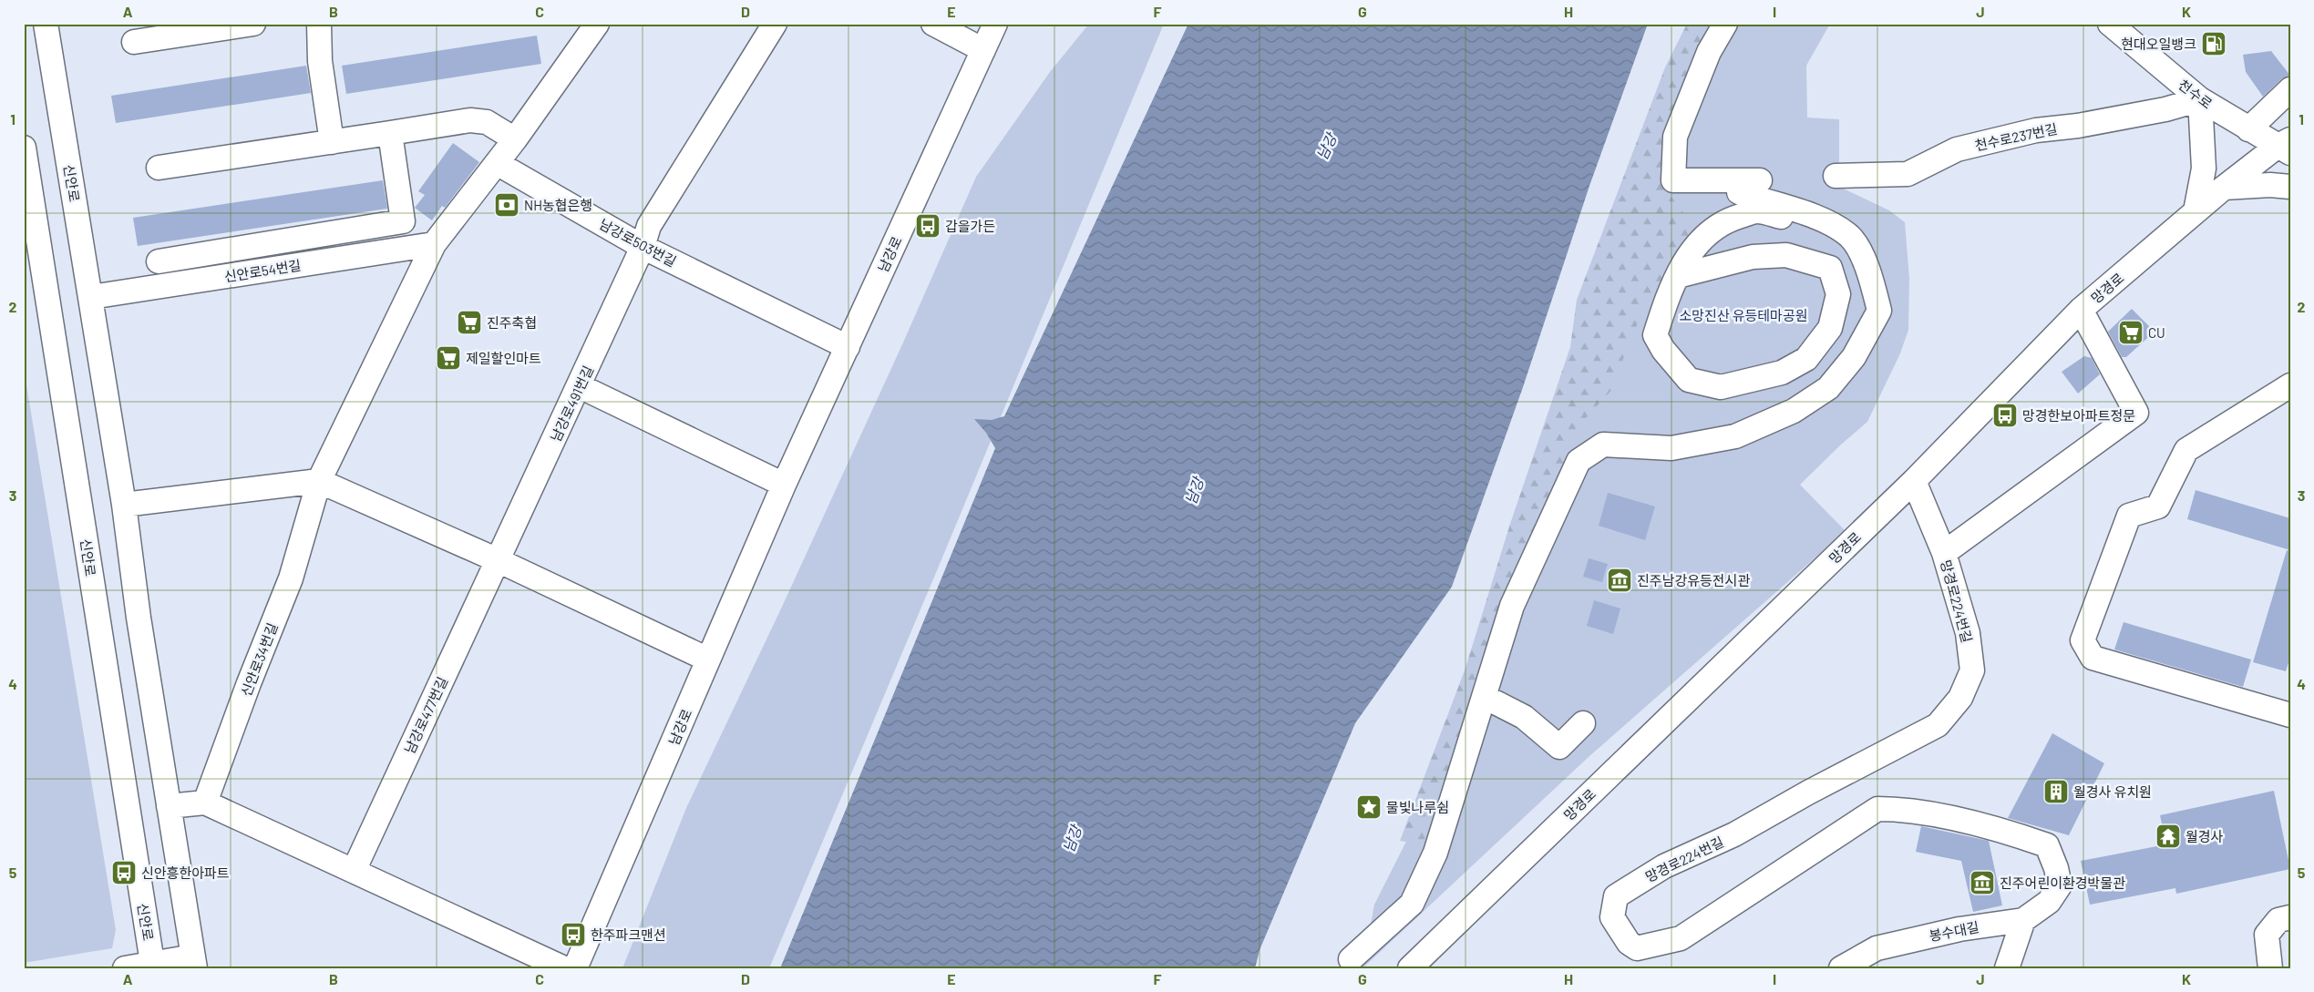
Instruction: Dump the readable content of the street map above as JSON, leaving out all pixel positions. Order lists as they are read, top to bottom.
{
  "streets": {
    "street": [
      "천수로",
      "천수로237번길",
      "신안로",
      "남강로503번길",
      "남강로",
      "신안로54번길",
      "망경로",
      "남강로491번길",
      "망경로224번길",
      "신안로34번길",
      "남강로477번길",
      "봉수대길"
    ]
  },
  "crossings": [
    ["천수로", "천수로237번길"],
    ["천수로", "망경로"],
    ["신안로", "신안로54번길"],
    ["남강로503번길", "남강로"],
    ["남강로503번길", "남강로491번길"],
    ["망경로", "망경로224번길"],
    ["남강로491번길", "남강로477번길"],
    ["망경로224번길", "봉수대길"]
  ],
  "water": ["남강"],
  "parks": ["소망진산 유등테마공원"],
  "places": {
    "fuel station": ["현대오일뱅크"],
    "bank": ["NH농협은행"],
    "bus stop": [
      "갑을가든",
      "망경한보아파트정문",
      "신안흥한아파트",
      "한주파크맨션"
    ],
    "supermarket": ["진주축협", "CU", "제일할인마트"],
    "museum": ["진주남강유등전시관", "진주어린이환경박물관"],
    "building": ["월경사 유치원"],
    "place": ["물빛나루쉼"],
    "temple": ["월경사"]
  },
  "grid": {
    "columns": [
      "A",
      "B",
      "C",
      "D",
      "E",
      "F",
      "G",
      "H",
      "I",
      "J",
      "K"
    ],
    "rows": [
      "1",
      "2",
      "3",
      "4",
      "5"
    ]
  }
}
